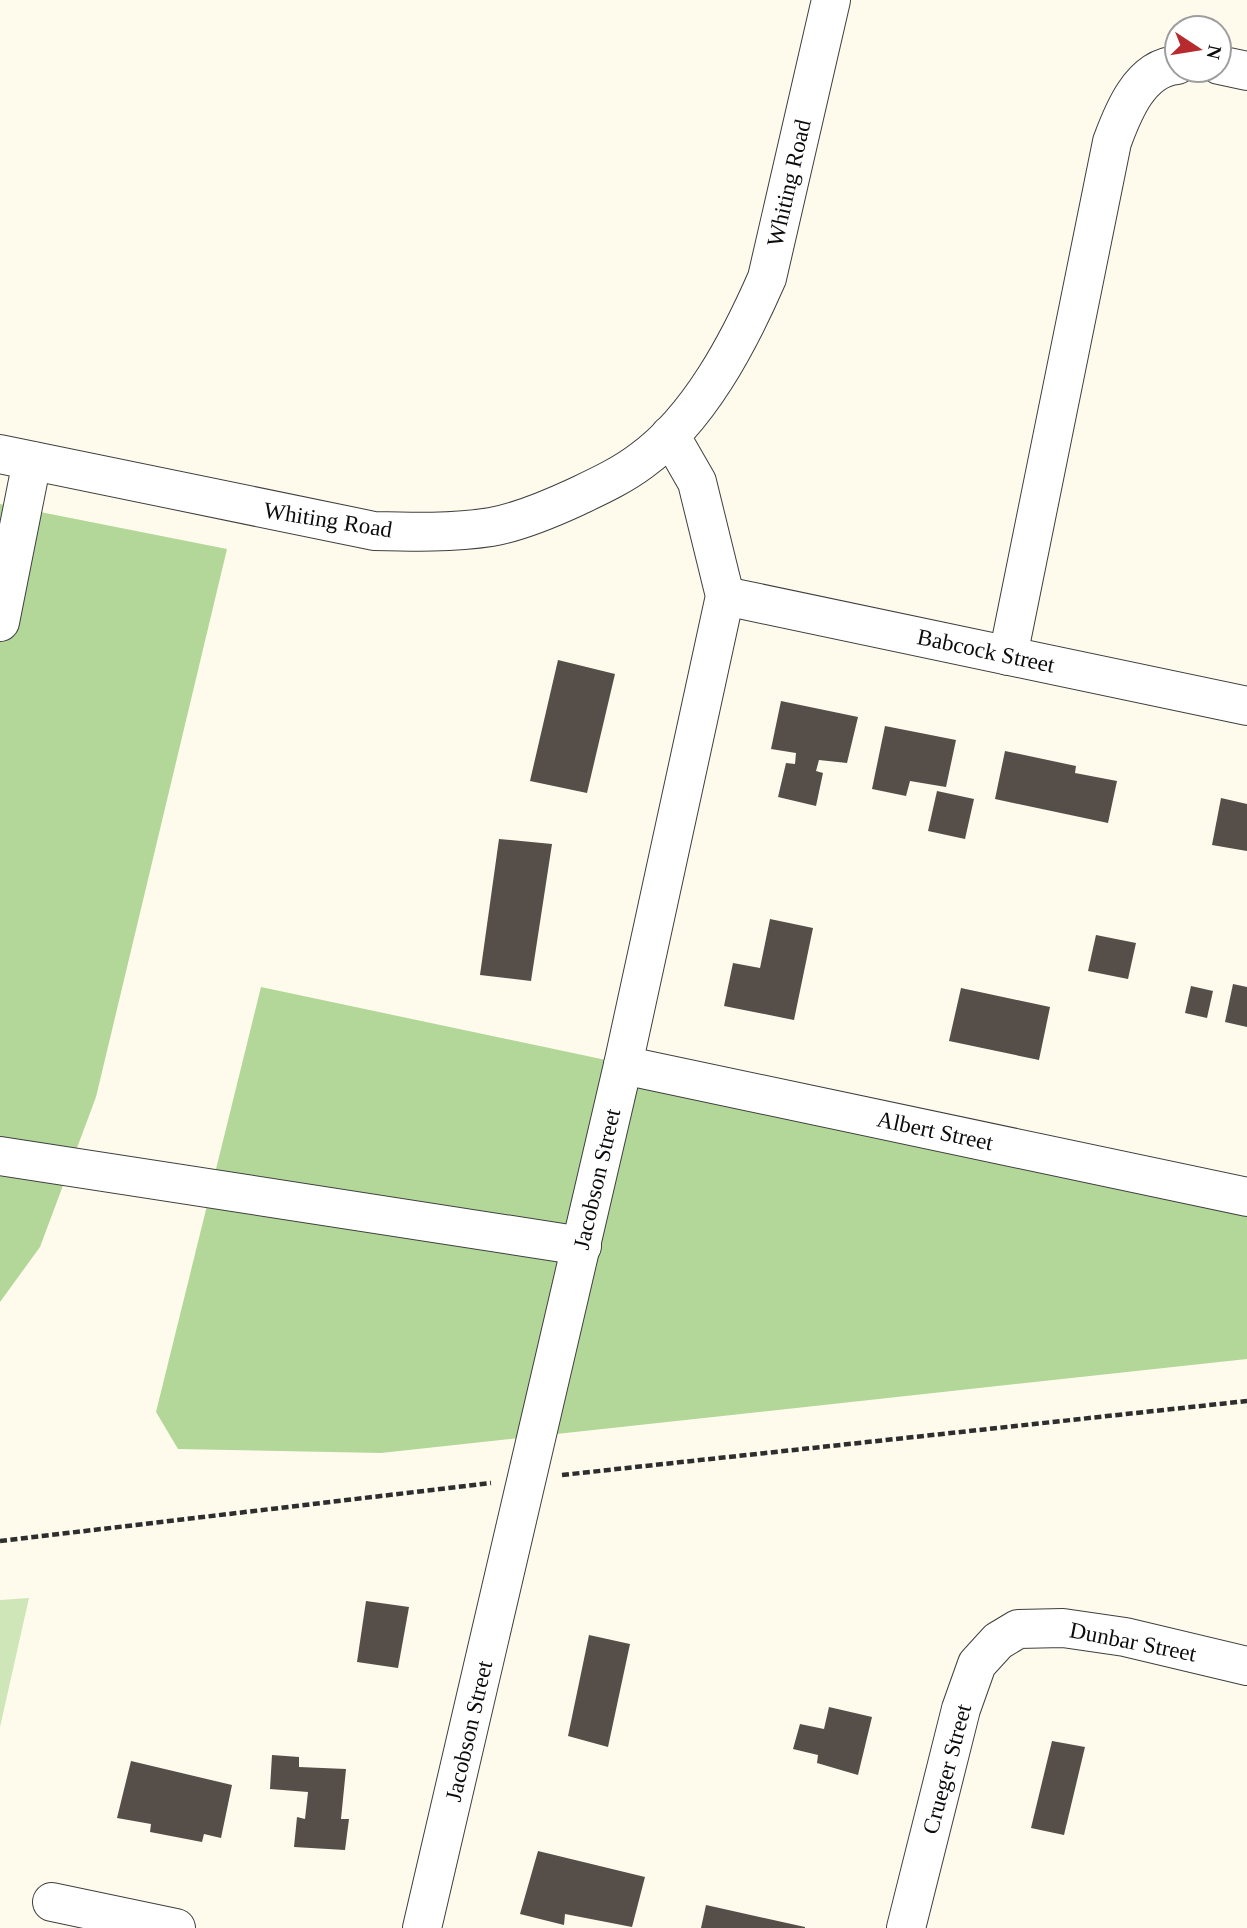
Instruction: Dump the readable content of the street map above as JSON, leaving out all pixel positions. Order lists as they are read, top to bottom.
{
  "streets": {
    "street": [
      "Whiting Road",
      "Babcock Street",
      "Albert Street",
      "Jacobson Street",
      "Dunbar Street",
      "Crueger Street"
    ]
  },
  "crossings": [
    ["Whiting Road", "Jacobson Street"],
    ["Babcock Street", "Jacobson Street"],
    ["Albert Street", "Jacobson Street"],
    ["Dunbar Street", "Crueger Street"]
  ],
  "north": "right"
}
